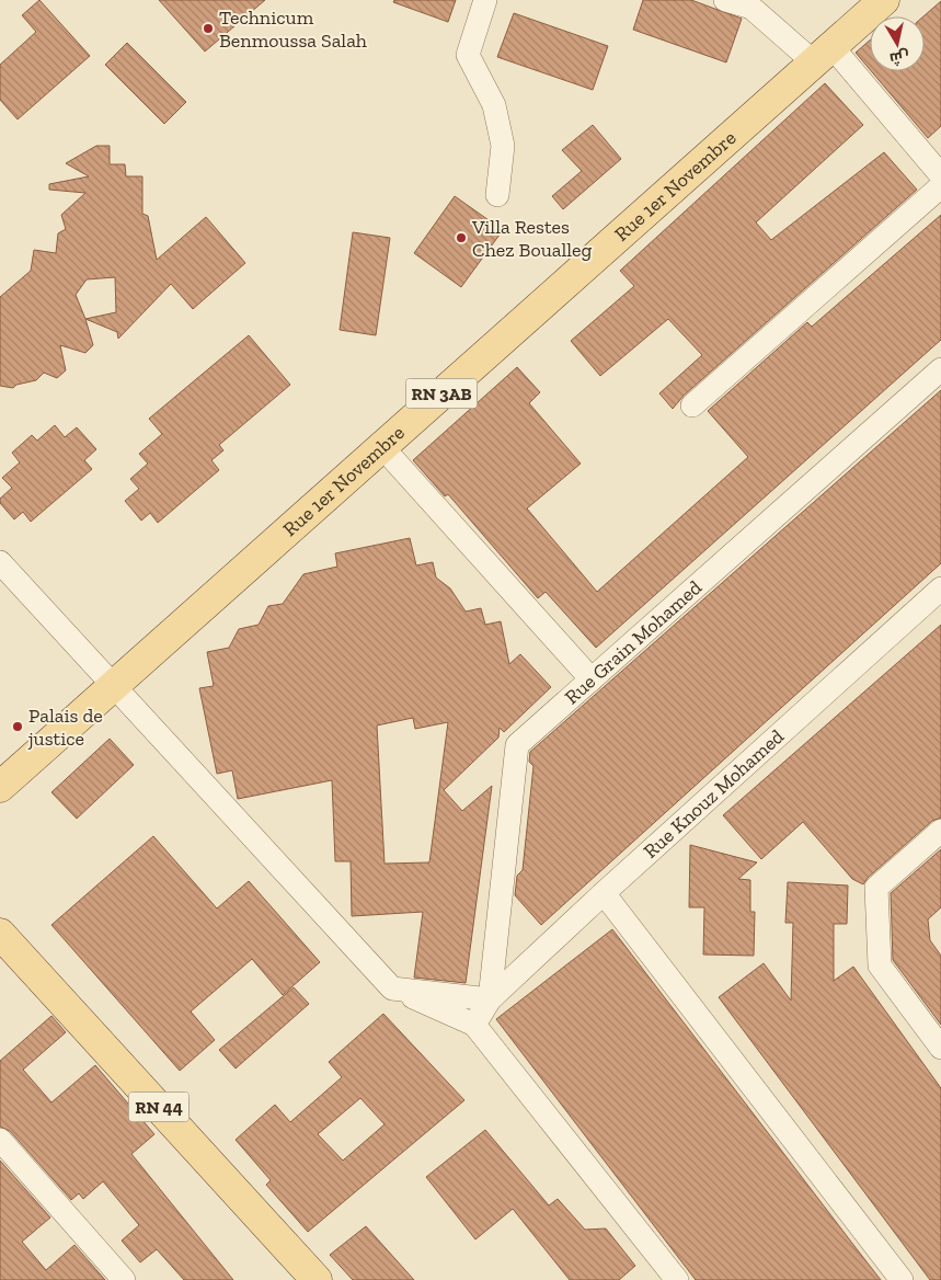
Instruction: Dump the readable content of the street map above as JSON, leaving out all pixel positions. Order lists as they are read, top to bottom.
{
  "streets": {
    "main road": ["Rue 1er Novembre", "RN 3AB", "RN 44"],
    "street": ["Rue Grain Mohamed", "Rue Knouz Mohamed"]
  },
  "crossings": [
    ["Rue Grain Mohamed", "Rue Knouz Mohamed"]
  ],
  "places": ["Technicum Benmoussa Salah", "Villa Restes Chez Boualleg", "Palais de justice"],
  "north": "bottom"
}
